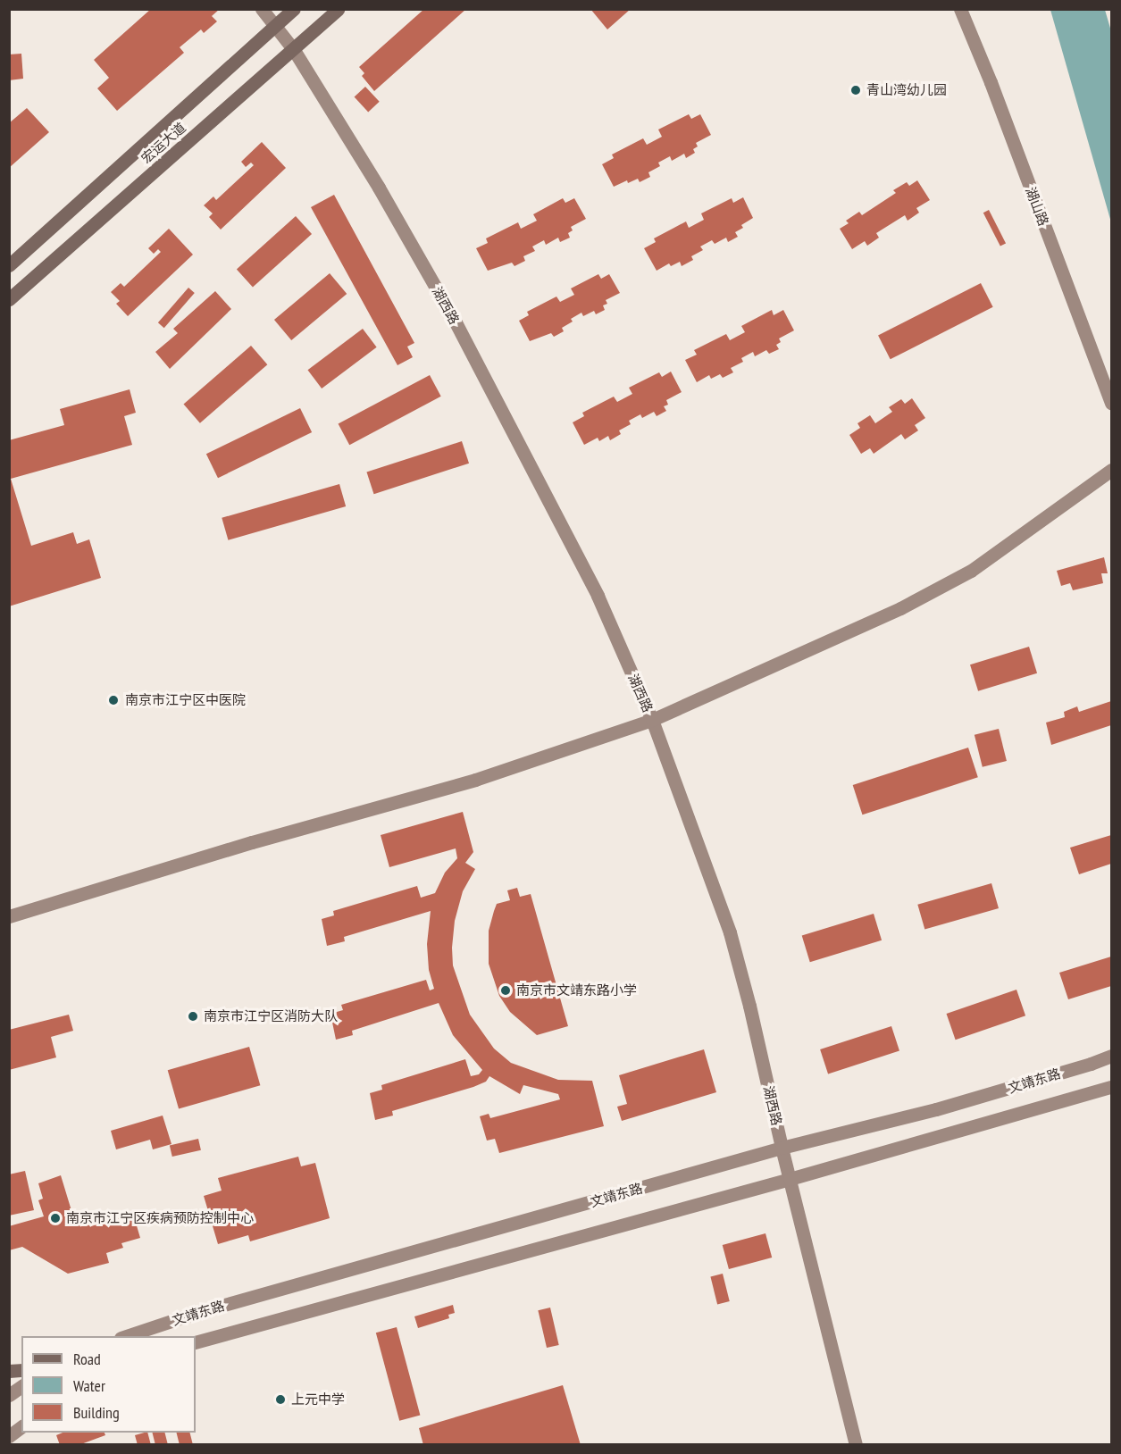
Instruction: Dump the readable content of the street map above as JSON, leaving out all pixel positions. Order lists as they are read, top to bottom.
{
  "streets": {
    "main road": [
      "宏运大道",
      "湖山路",
      "湖西路",
      "文靖东路"
    ]
  },
  "crossings": [
    ["宏运大道", "湖西路"],
    ["湖西路", "文靖东路"]
  ],
  "places": [
    "青山湾幼儿园",
    "南京市江宁区中医院",
    "南京市文靖东路小学",
    "南京市江宁区消防大队",
    "南京市江宁区疾病预防控制中心",
    "上元中学"
  ],
  "legend": ["Road", "Water", "Building"]
}
